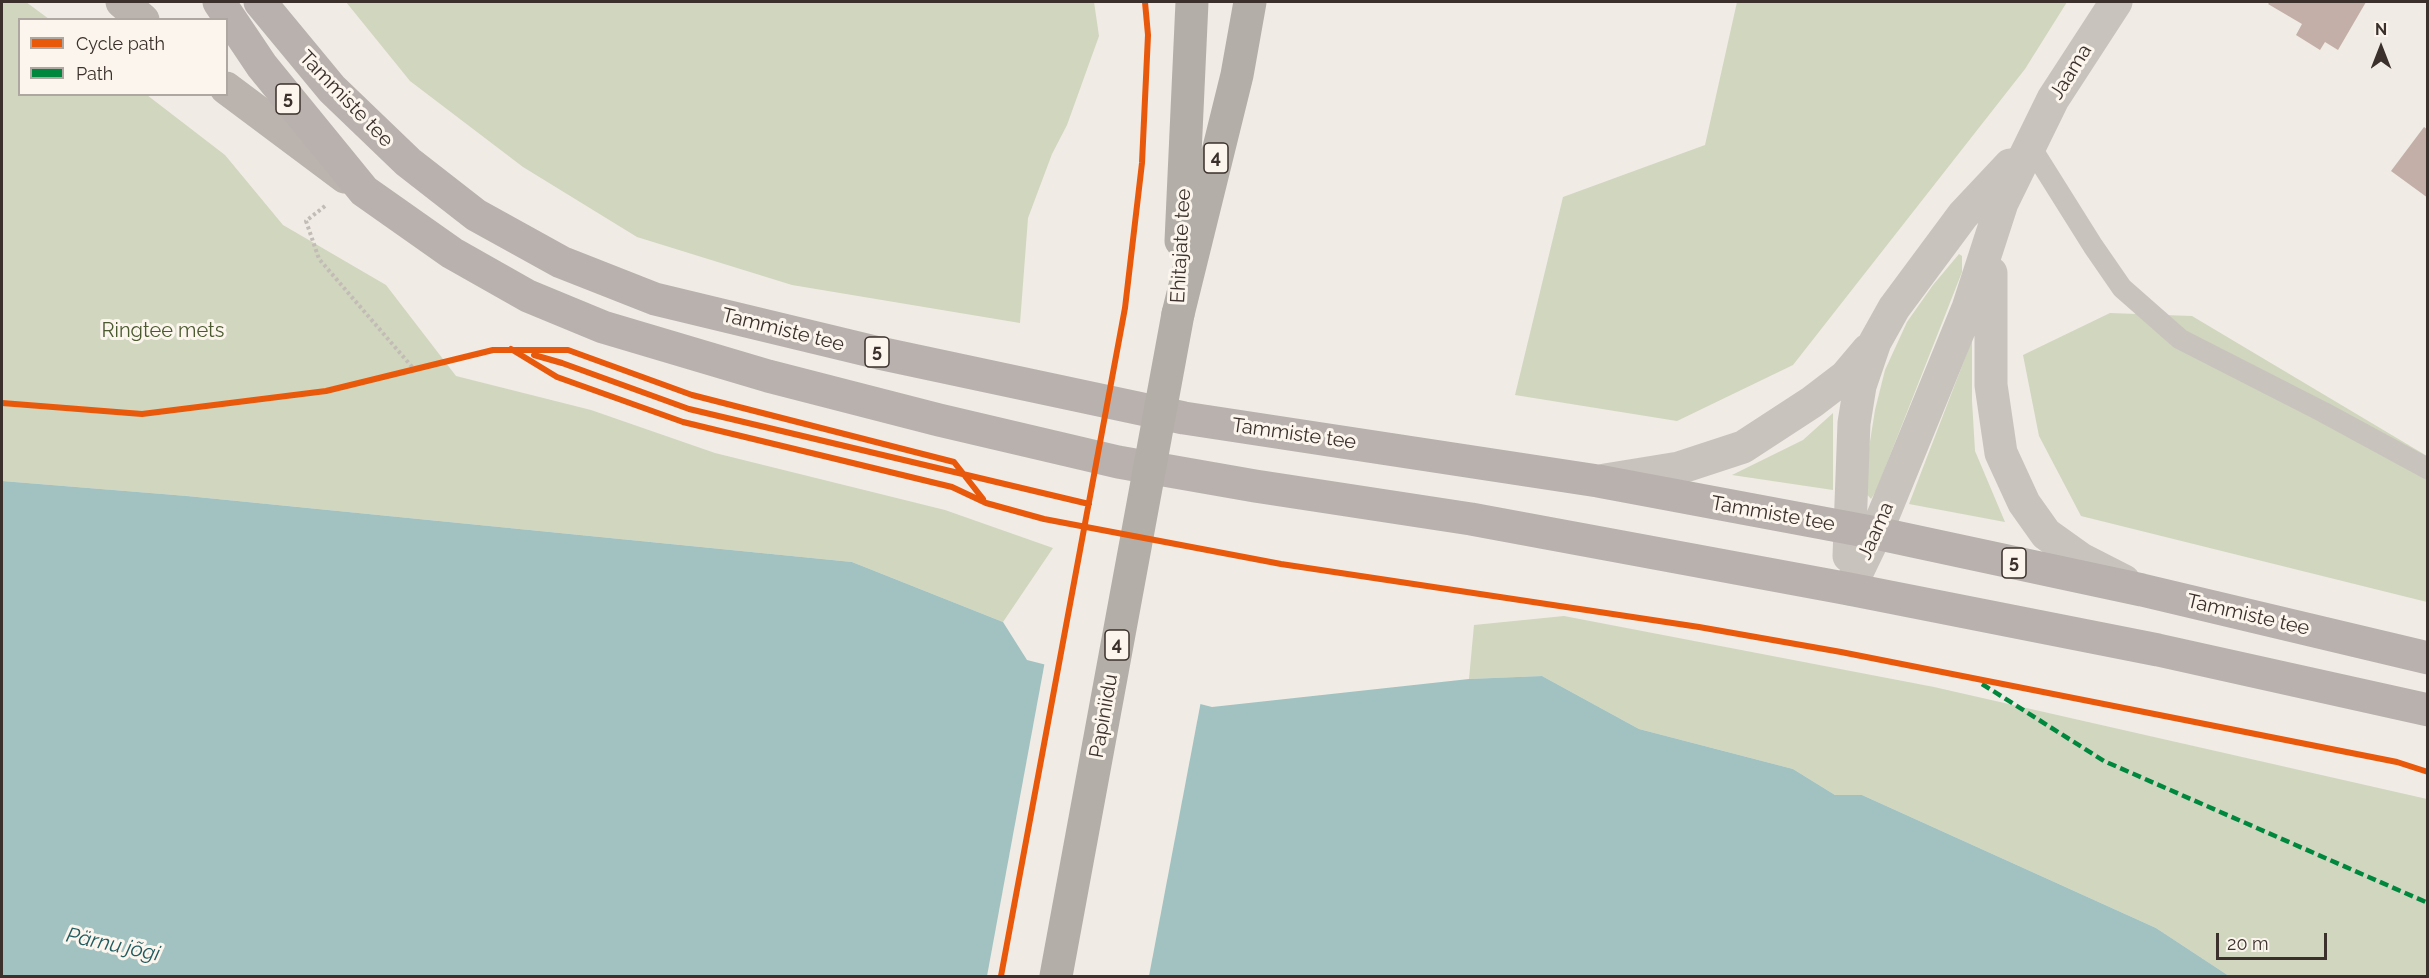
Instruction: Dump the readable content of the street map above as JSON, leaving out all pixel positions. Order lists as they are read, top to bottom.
{
  "streets": {
    "highway": ["4", "Ehitajate tee", "Papiniidu"],
    "main road": ["5", "Tammiste tee"],
    "street": ["Jaama"]
  },
  "crossings": [
    ["Jaama", "5"],
    ["Jaama", "Tammiste tee"],
    ["Ehitajate tee", "Papiniidu"]
  ],
  "water": ["Pärnu jõgi"],
  "parks": ["Ringtee mets"],
  "legend": ["Cycle path", "Path"],
  "scale_bar": "20 m",
  "north": "top"
}
